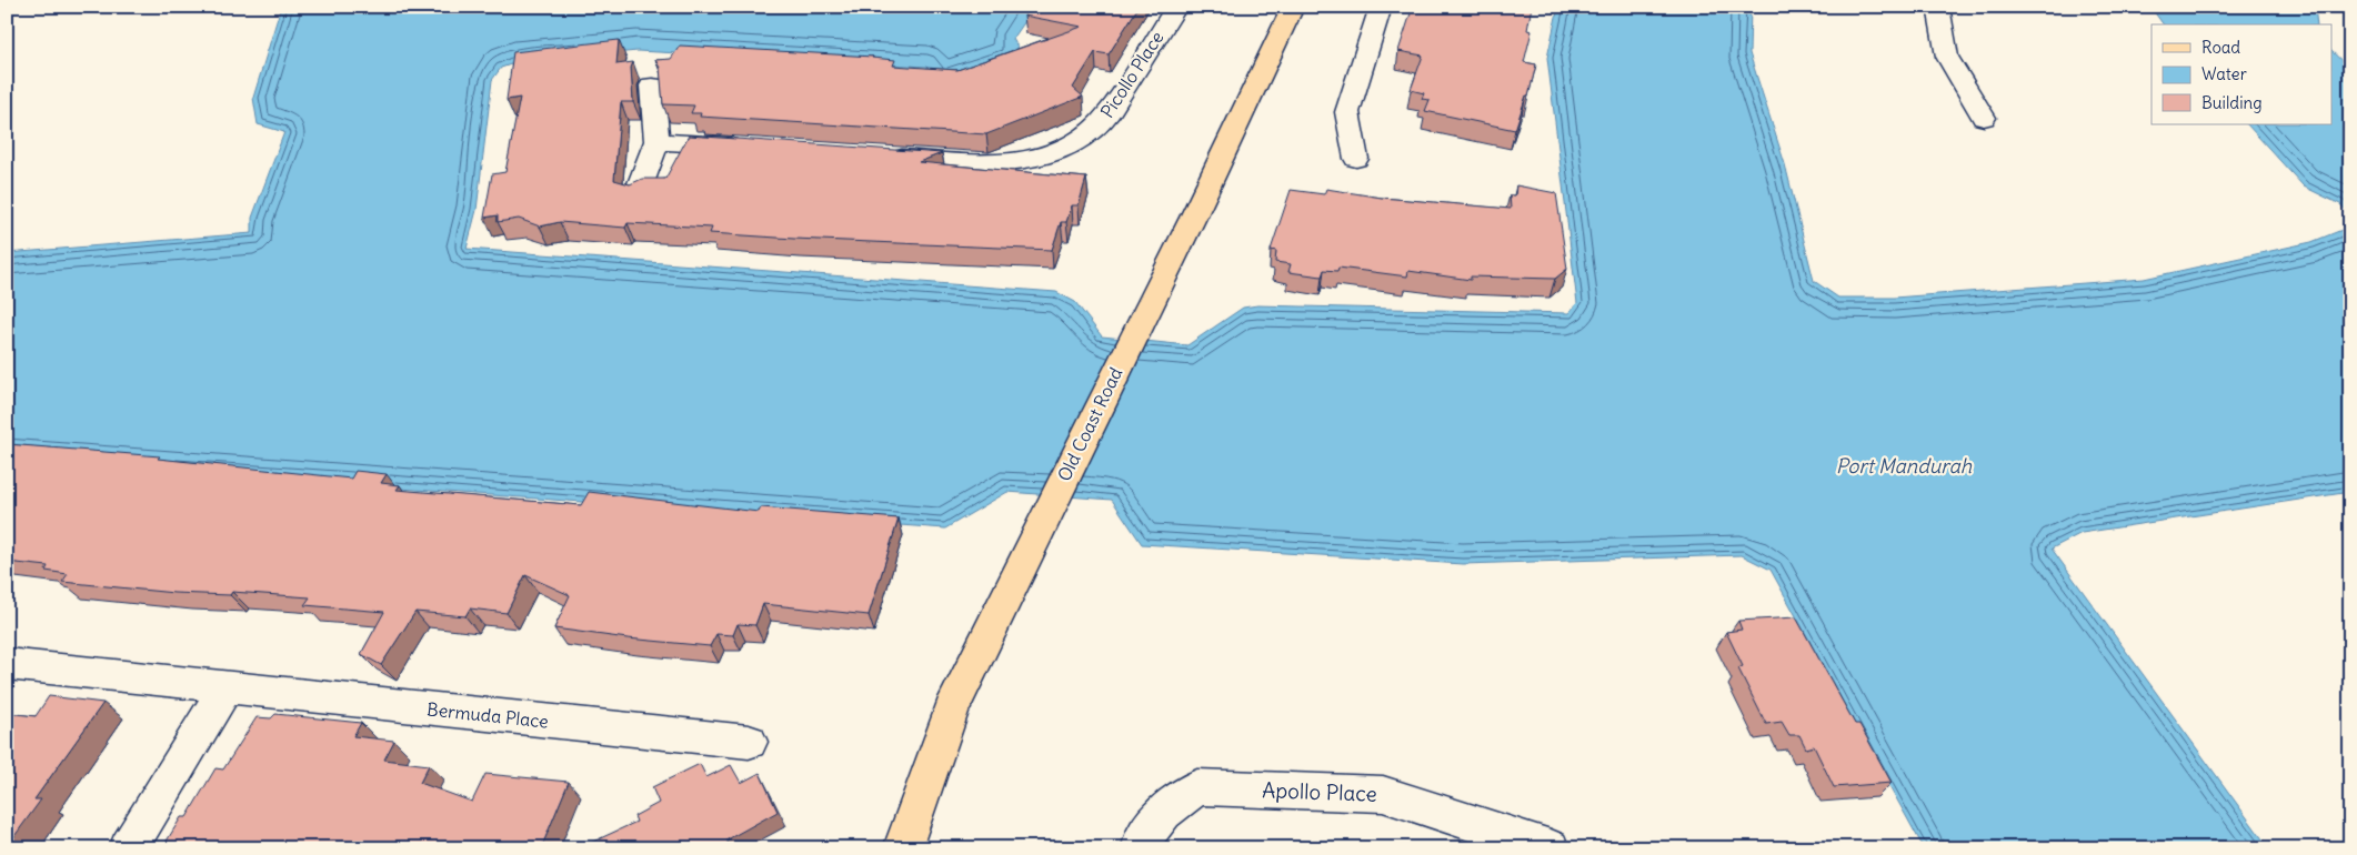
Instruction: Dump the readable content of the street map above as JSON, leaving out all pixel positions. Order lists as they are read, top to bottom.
{
  "streets": {
    "main road": ["Old Coast Road"],
    "street": ["Picollo Place", "Bermuda Place", "Apollo Place"]
  },
  "water": ["Port Mandurah"],
  "legend": ["Road", "Water", "Building"]
}
